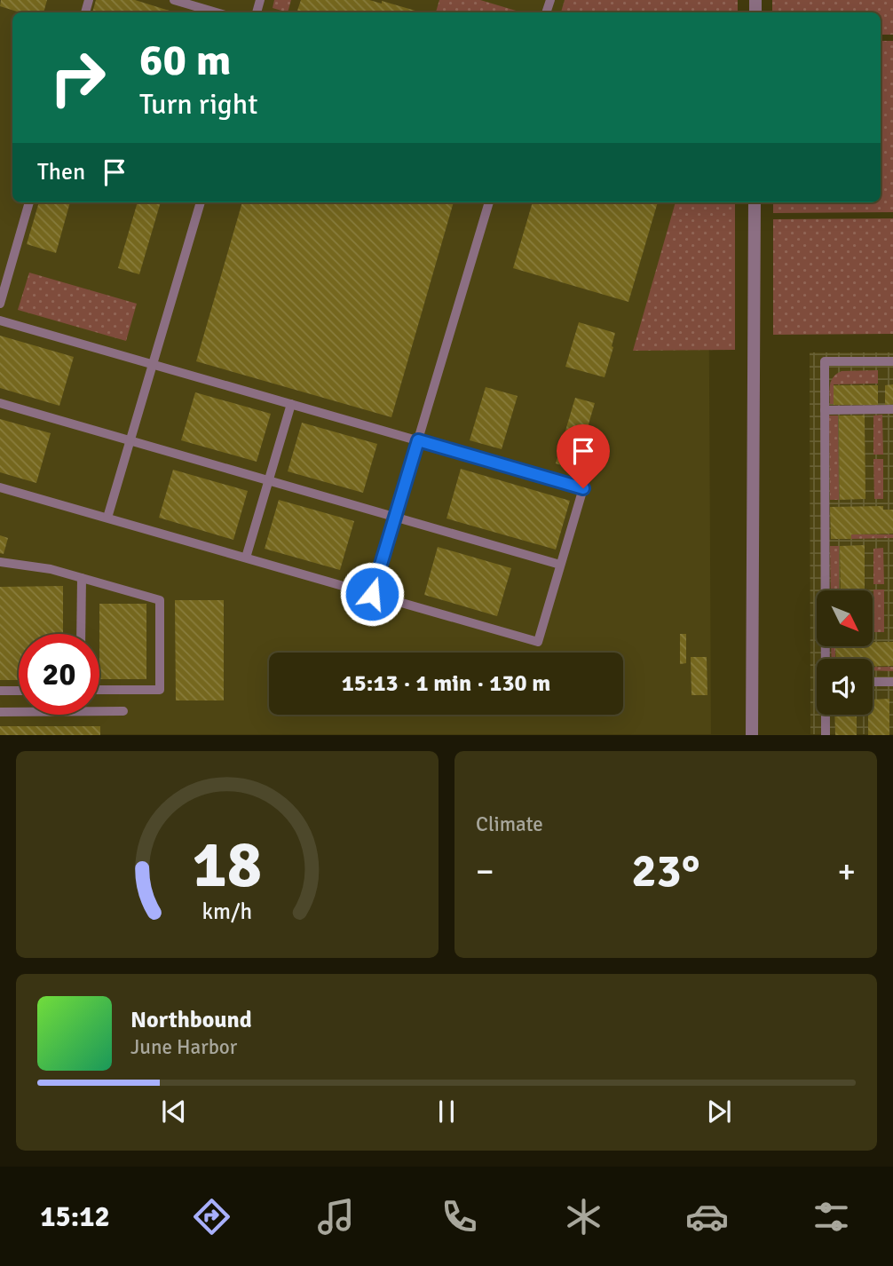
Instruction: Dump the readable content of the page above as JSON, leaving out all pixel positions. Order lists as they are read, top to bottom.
{
  "north": "bottom right",
  "page": {
    "turn": ["60 m", "Turn right"],
    "then": "Then",
    "limit": "20",
    "trip": "15:13 · 1 min · 130 m",
    "tile": "Climate",
    "heat": ["−", "23°", "+"],
    "song": ["Northbound", "June Harbor"],
    "tabs": "15:12",
    "gauge": ["18", "km/h"]
  }
}
